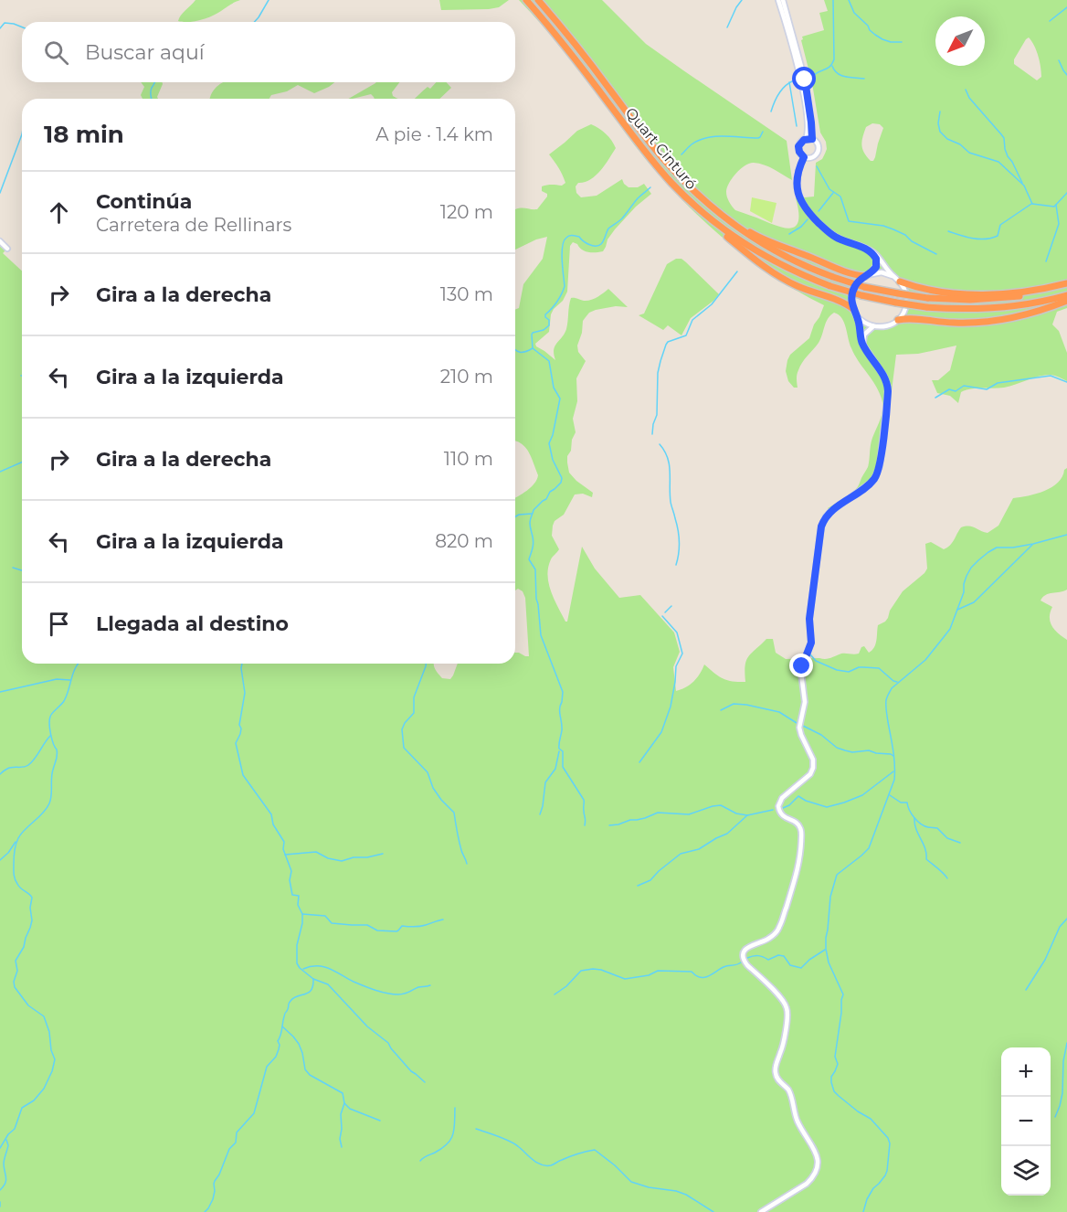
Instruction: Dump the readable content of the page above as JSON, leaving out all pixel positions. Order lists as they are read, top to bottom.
{
  "streets": {
    "highway": ["Quart Cinturó"]
  },
  "north": "bottom left",
  "page": {
    "search": "Buscar aquí",
    "heading": ["18 min", "A pie · 1.4 km"],
    "list": [
      ["Continúa", "Carretera de Rellinars", "120 m"],
      ["Gira a la derecha", "130 m"],
      ["Gira a la izquierda", "210 m"],
      ["Gira a la derecha", "110 m"],
      ["Gira a la izquierda", "820 m"],
      "Llegada al destino"
    ],
    "map_buttons": ["+", "−"]
  }
}
